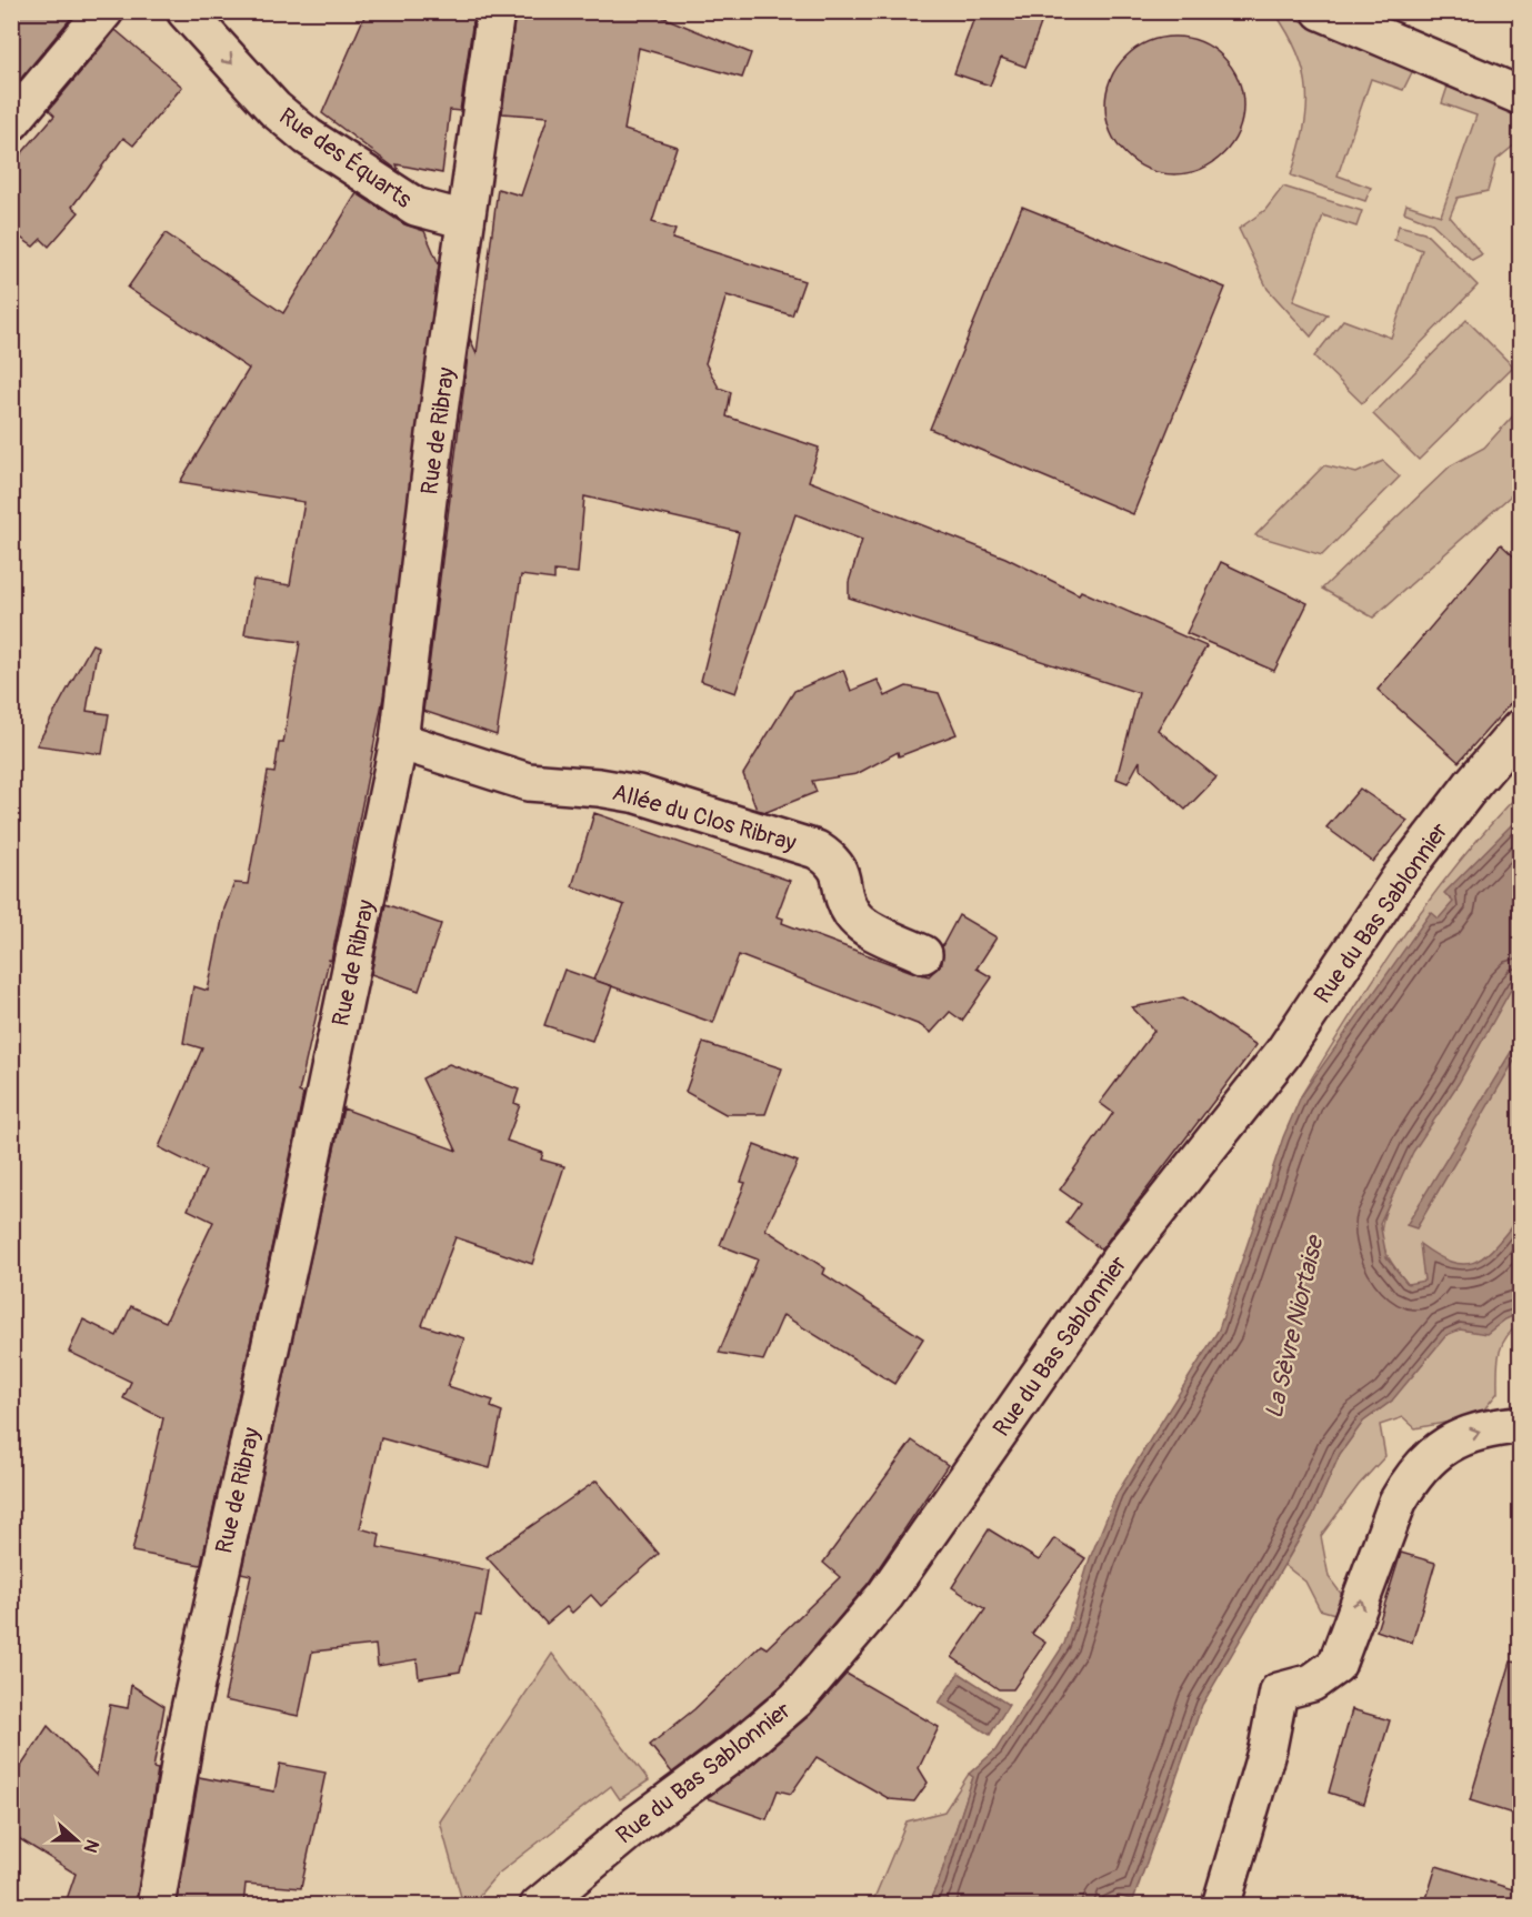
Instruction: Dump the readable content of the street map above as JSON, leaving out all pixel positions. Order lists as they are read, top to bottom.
{
  "streets": {
    "street": [
      "Rue des Équarts",
      "Rue de Ribray",
      "Allée du Clos Ribray",
      "Rue du Bas Sablonnier"
    ]
  },
  "crossings": [
    ["Rue des Équarts", "Rue de Ribray"],
    ["Rue de Ribray", "Allée du Clos Ribray"]
  ],
  "one_way": ["Rue des Équarts"],
  "water": ["La Sèvre Niortaise"],
  "north": "right"
}
